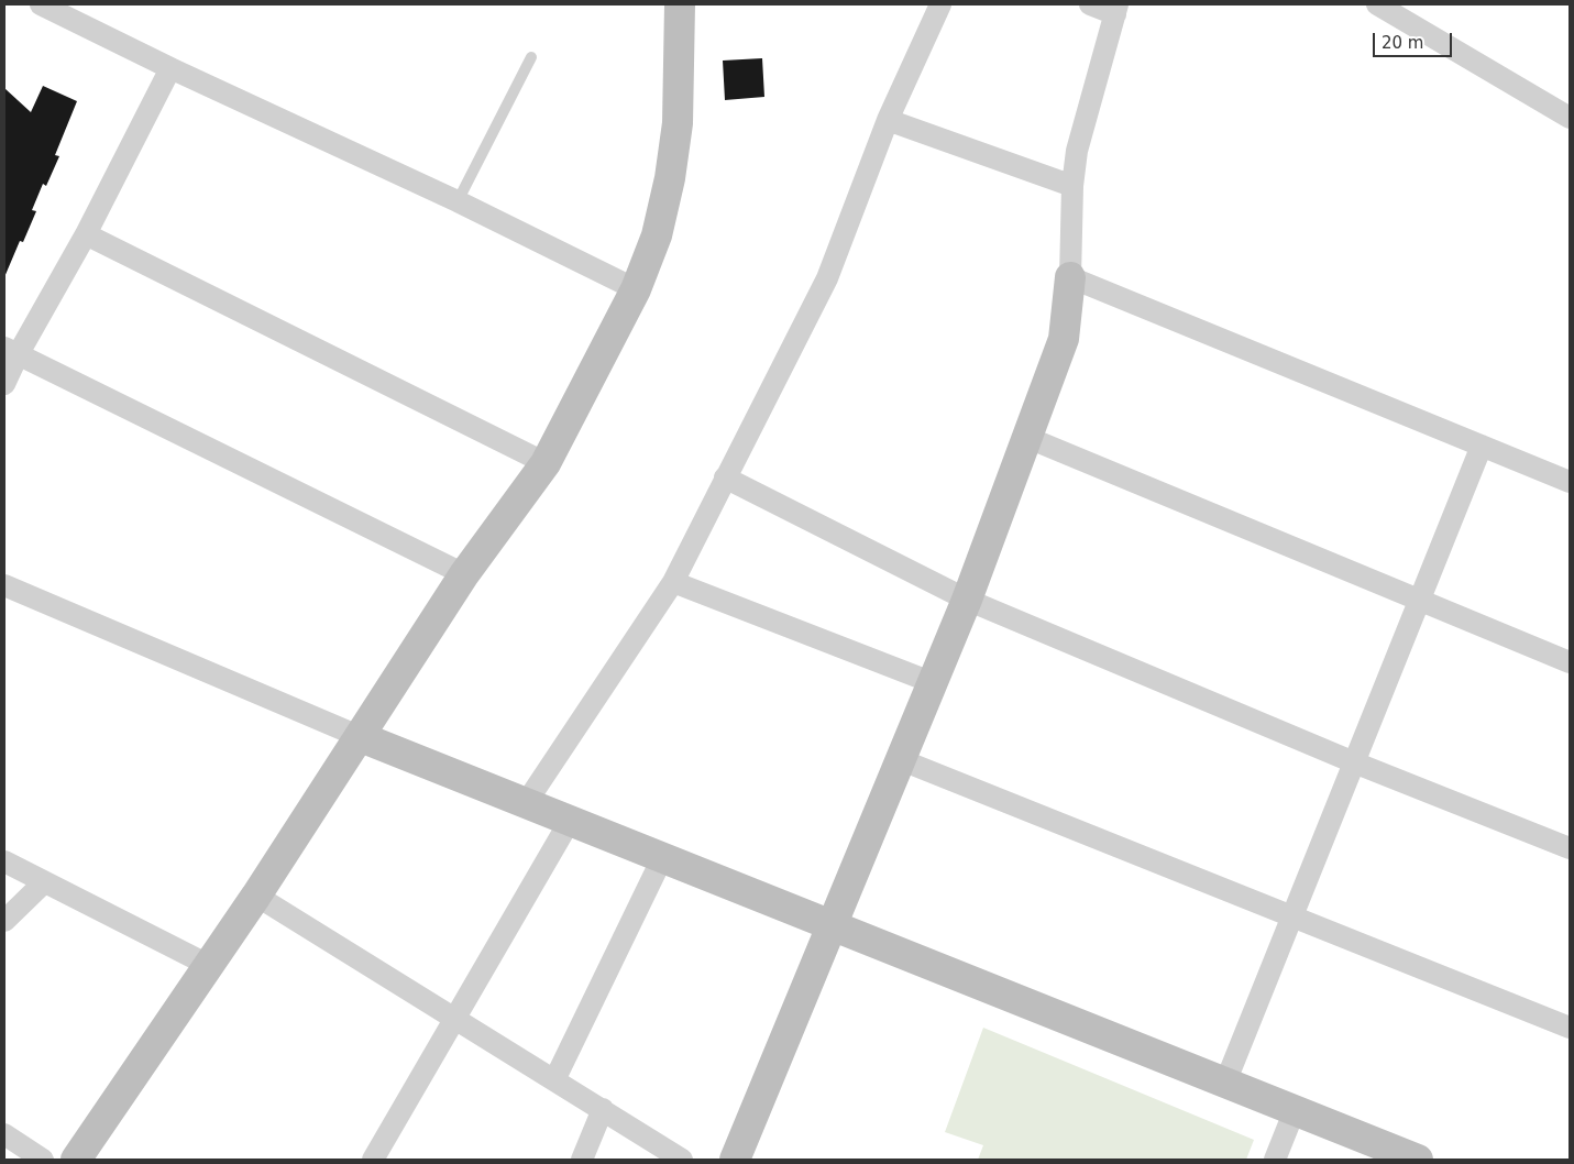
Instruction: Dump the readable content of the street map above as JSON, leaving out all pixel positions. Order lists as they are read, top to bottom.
{
  "scale_bar": "20 m"
}
